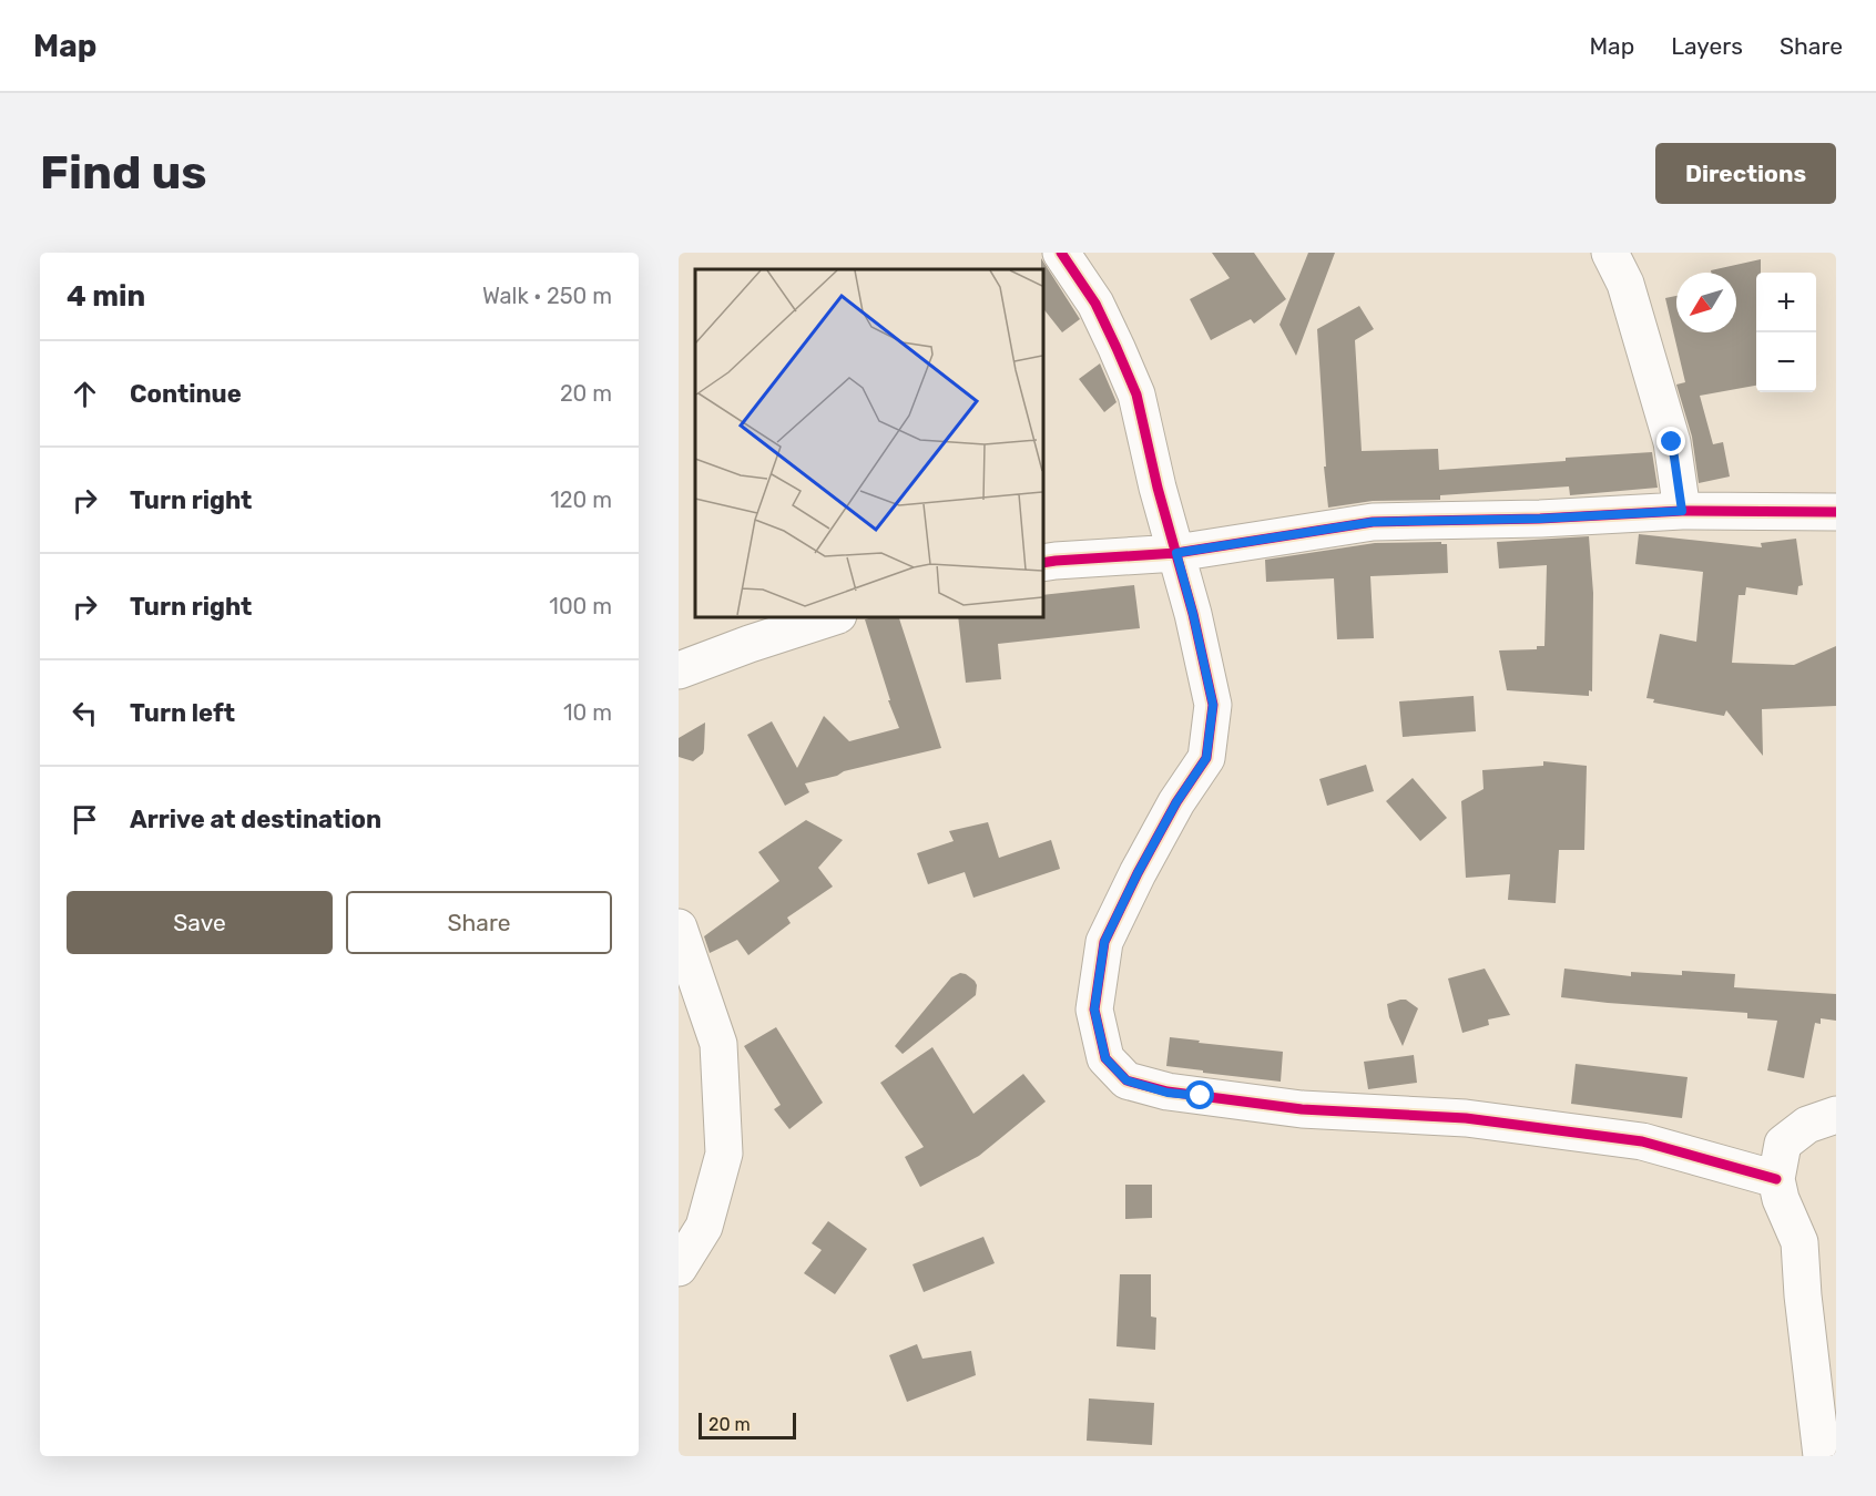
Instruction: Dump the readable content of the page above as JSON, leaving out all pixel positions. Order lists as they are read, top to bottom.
{
  "scale_bar": "20 m",
  "north": "bottom left",
  "page": {
    "header": "Map",
    "nav": ["Map", "Layers", "Share"],
    "buttons": [
      "Directions",
      ["Save", "Share"]
    ],
    "title": "Find us",
    "heading": ["4 min", "Walk · 250 m"],
    "map_buttons": ["+", "−"],
    "list": [
      ["Continue", "20 m"],
      ["Turn right", "120 m"],
      ["Turn right", "100 m"],
      ["Turn left", "10 m"],
      "Arrive at destination"
    ],
    "scale": "20 m"
  }
}
